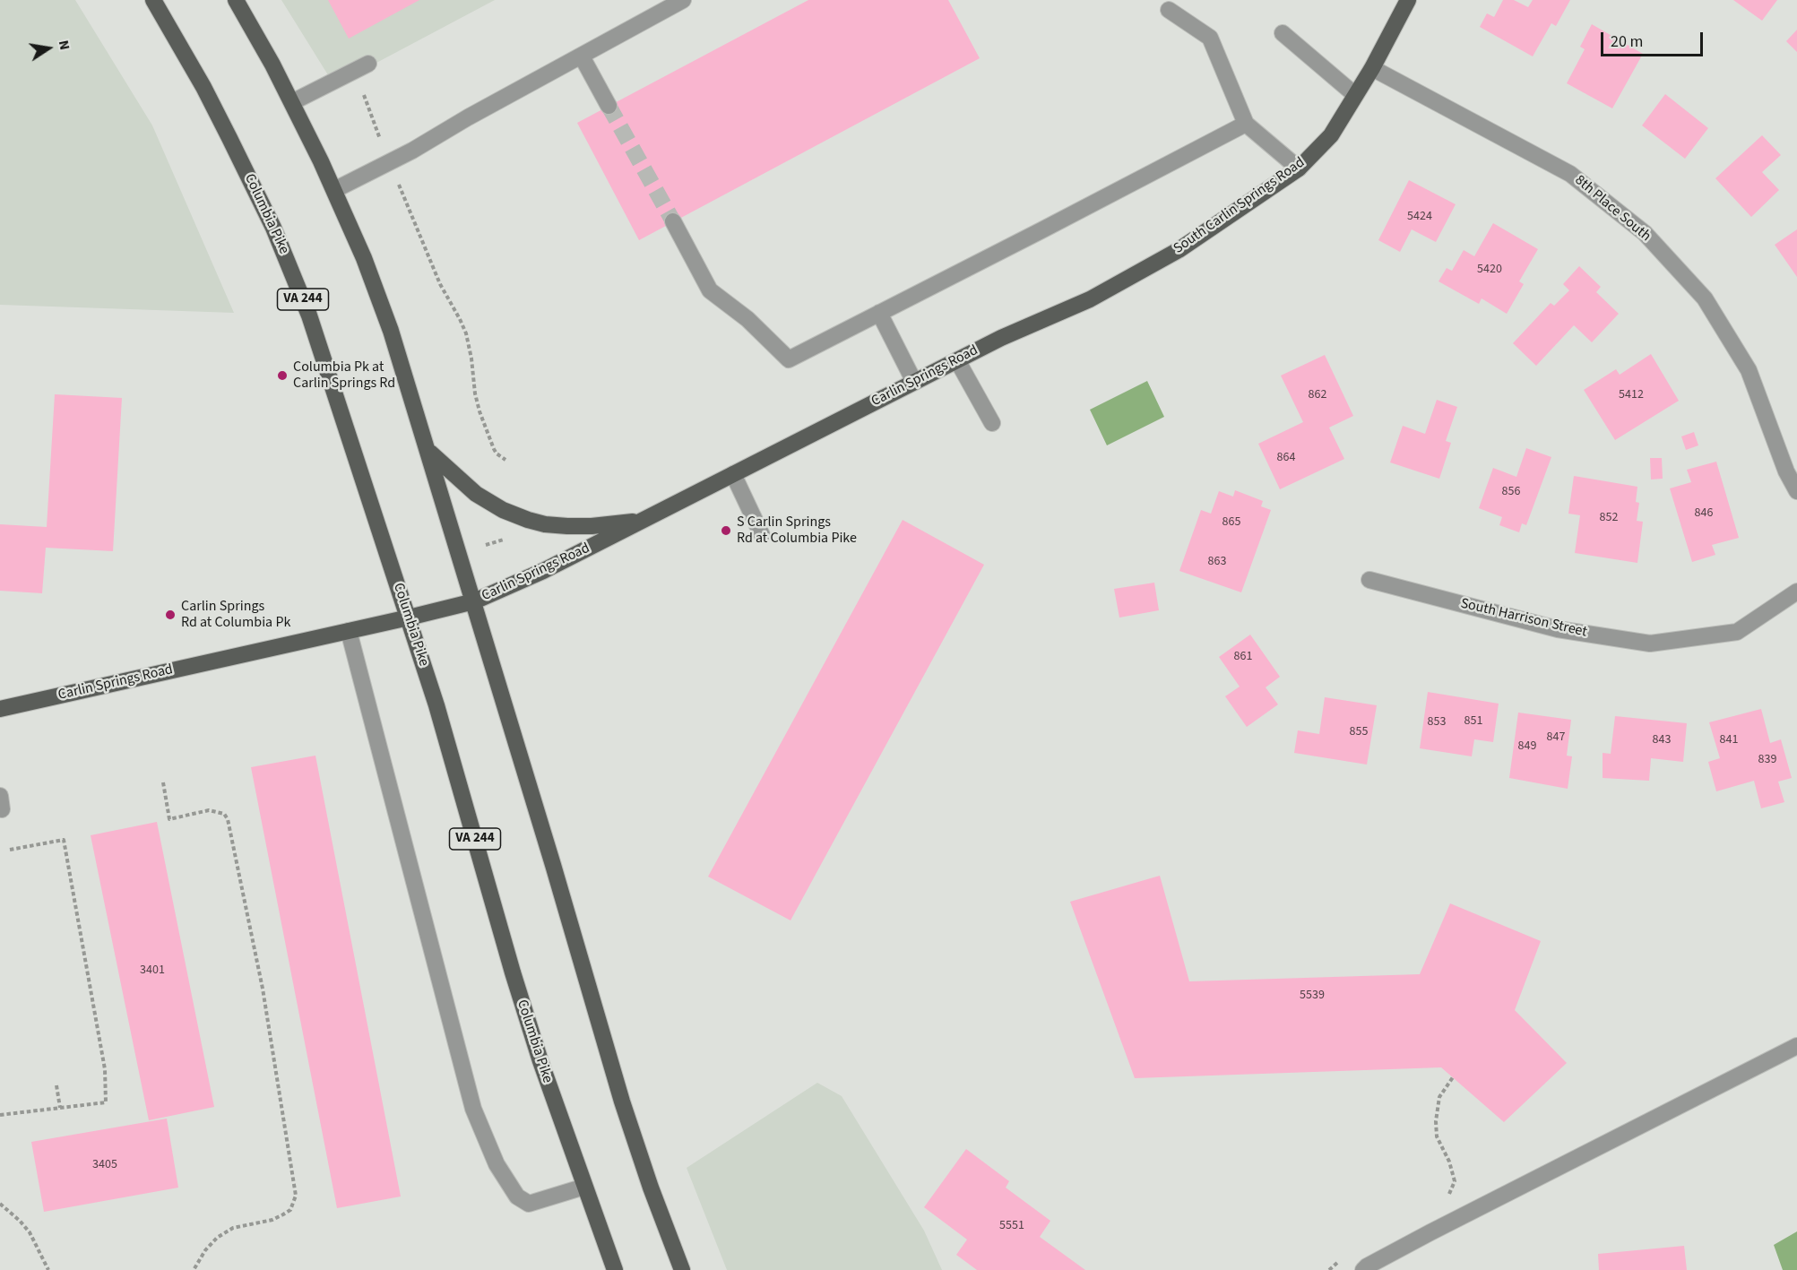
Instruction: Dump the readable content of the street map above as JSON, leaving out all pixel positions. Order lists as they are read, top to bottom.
{
  "streets": {
    "main road": [
      "South Carlin Springs Road",
      "Columbia Pike",
      "VA 244",
      "Carlin Springs Road"
    ],
    "street": ["8th Place South", "South Harrison Street"]
  },
  "crossings": [
    ["South Carlin Springs Road", "8th Place South"],
    ["South Carlin Springs Road", "Carlin Springs Road"],
    ["Columbia Pike", "Carlin Springs Road"]
  ],
  "places": ["Columbia Pk at Carlin Springs Rd", "S Carlin Springs Rd at Columbia Pike", "Carlin Springs Rd at Columbia Pk"],
  "house_numbers": [
    "5424",
    "5420",
    "862",
    "5412",
    "864",
    "856",
    "846",
    "852",
    "865",
    "863",
    "861",
    "851",
    "853",
    "855",
    "847",
    "843",
    "841",
    "849",
    "839",
    "3401",
    "5539",
    "3405",
    "5551"
  ],
  "scale_bar": "20 m",
  "north": "right"
}
